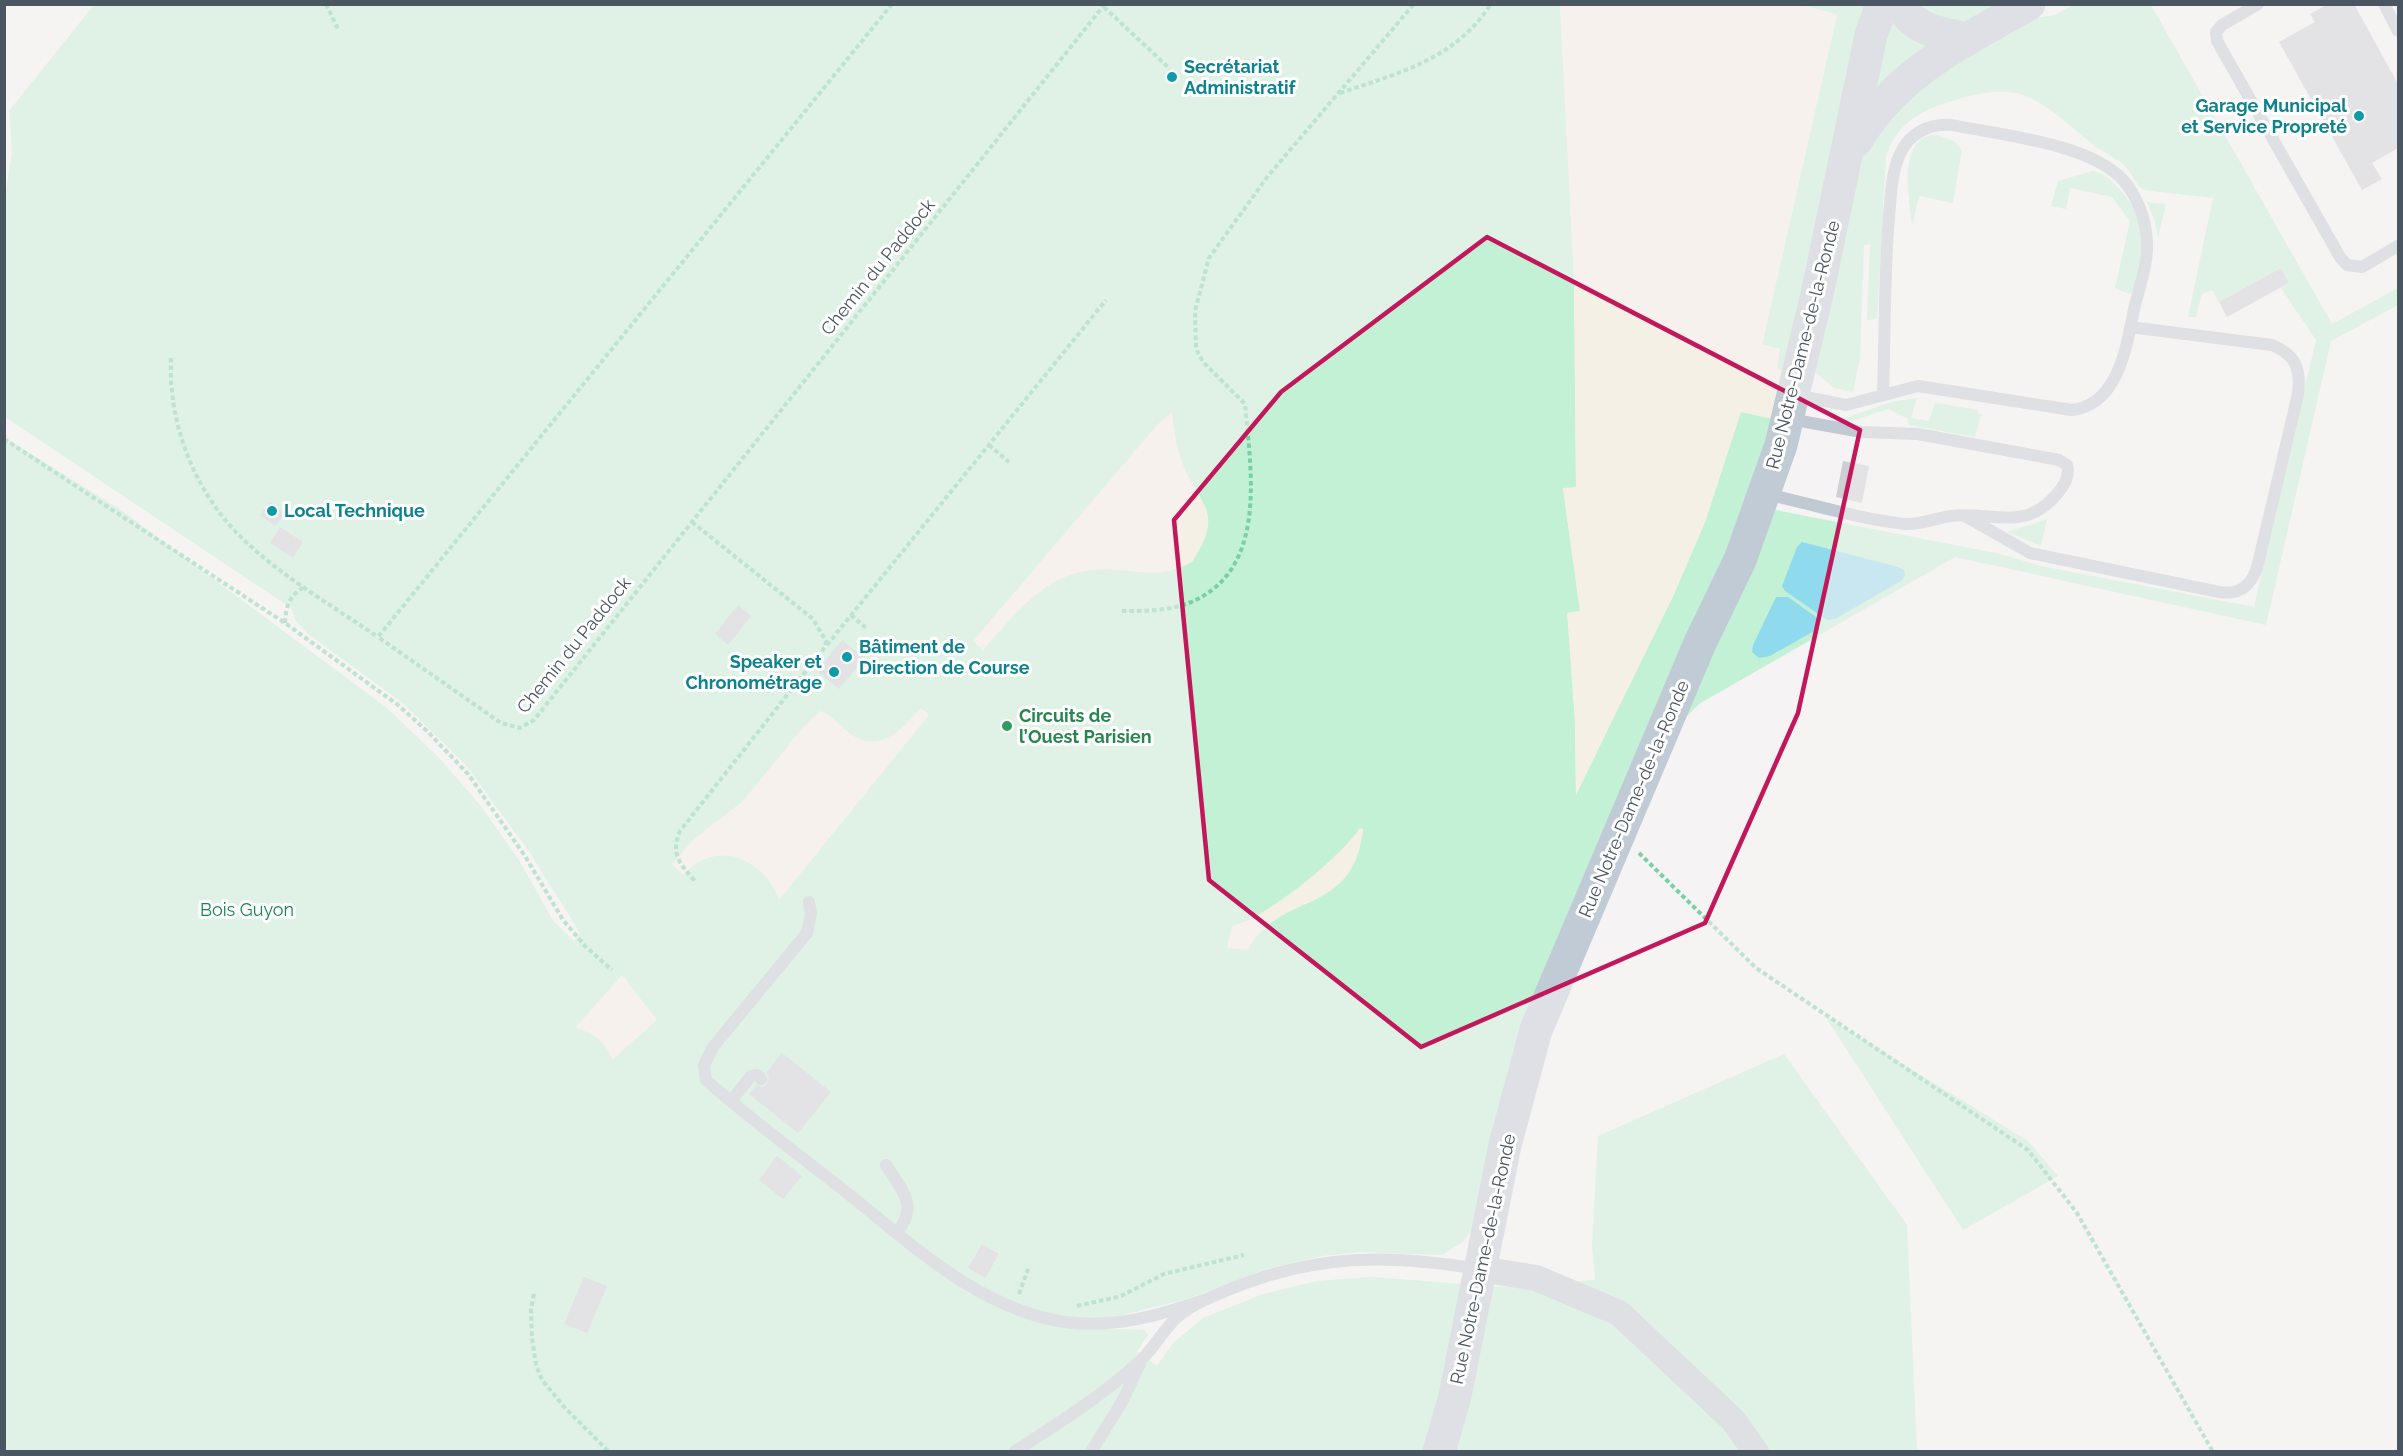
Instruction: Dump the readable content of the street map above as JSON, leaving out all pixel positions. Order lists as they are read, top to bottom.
{
  "streets": {
    "main road": ["Rue Notre-Dame-de-la-Ronde"],
    "path": ["Chemin du Paddock"]
  },
  "parks": ["Bois Guyon"],
  "places": [
    "Secrétariat Administratif",
    "Garage Municipal et Service Propreté",
    "Local Technique",
    "Bâtiment de Direction de Course",
    "Speaker et Chronométrage",
    "Circuits de l’Ouest Parisien"
  ]
}
